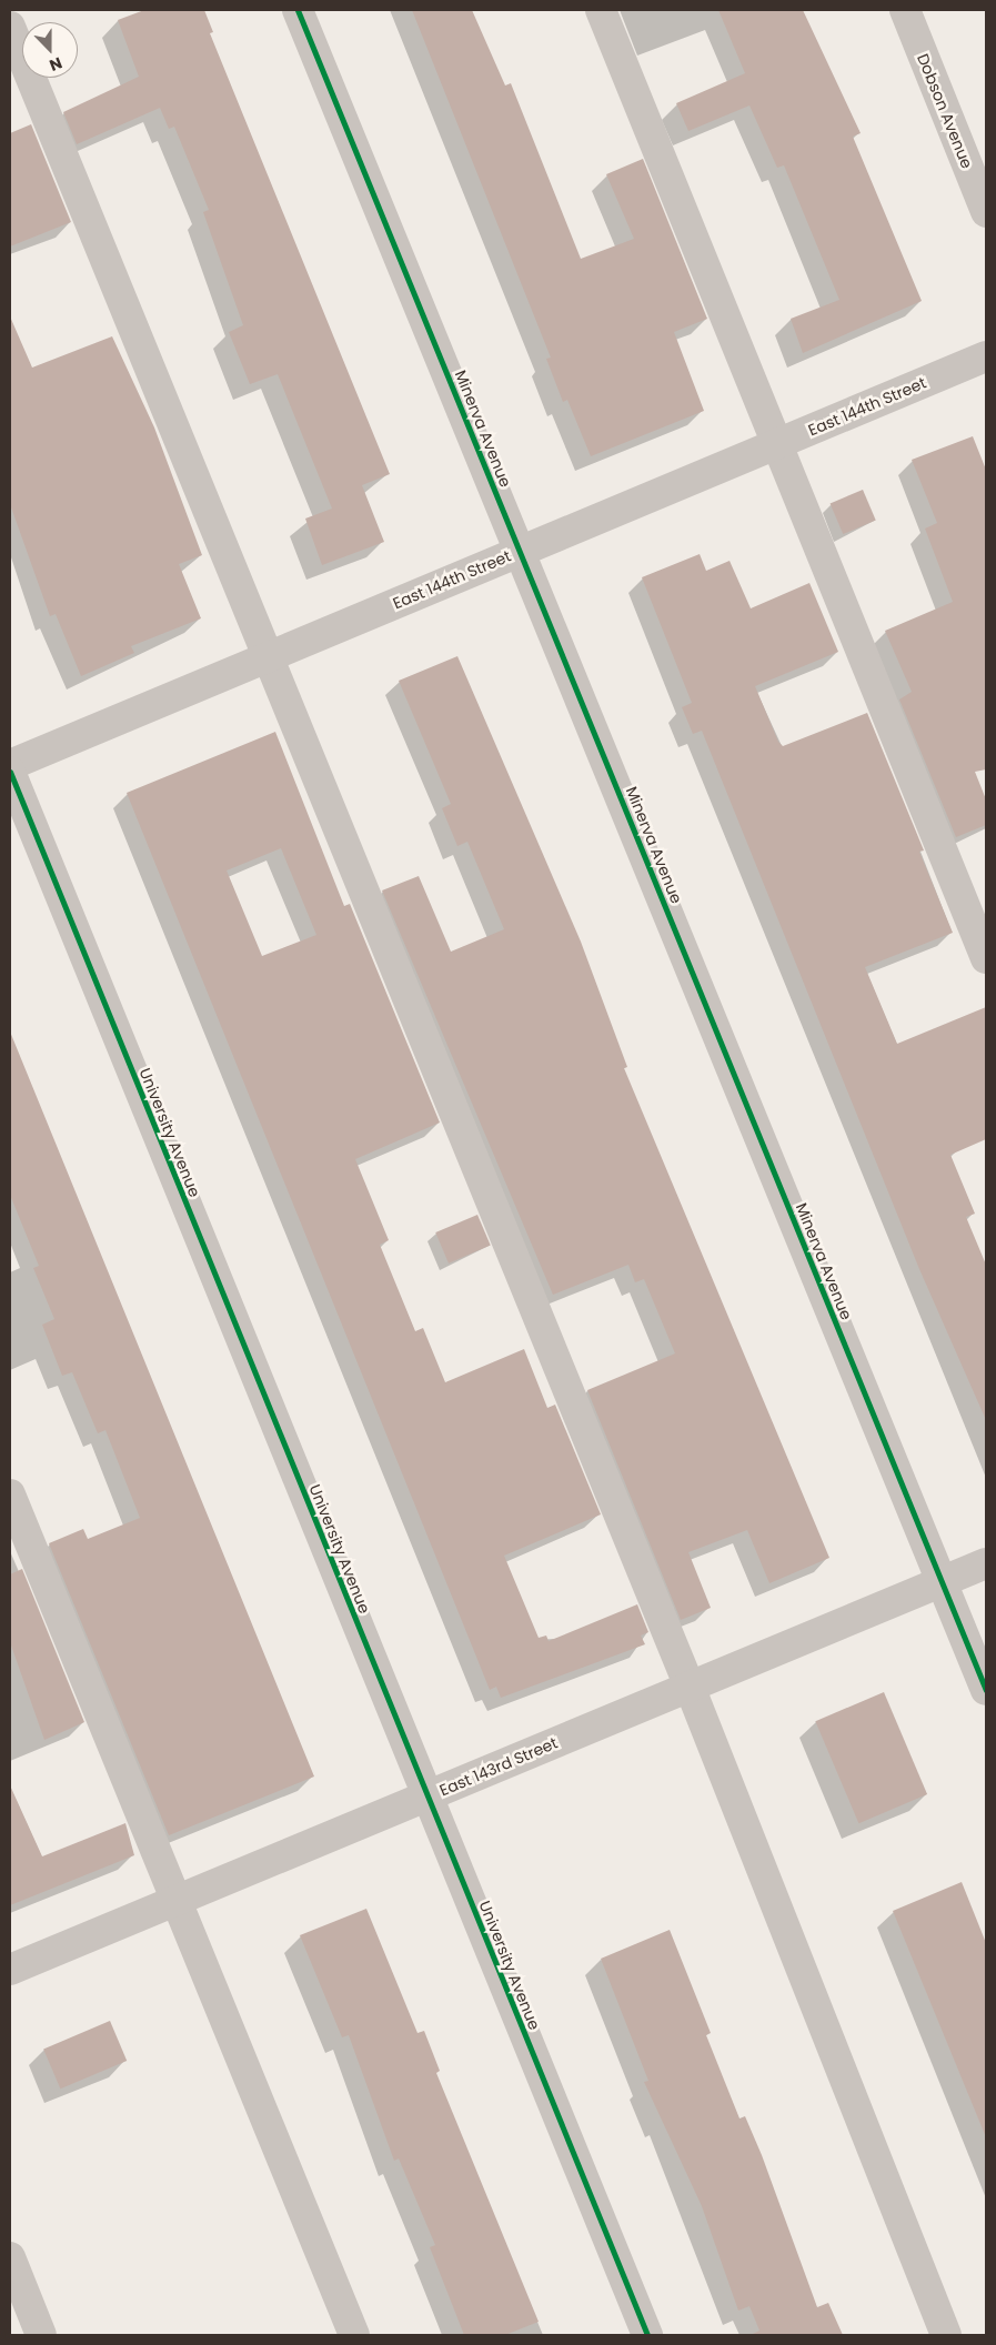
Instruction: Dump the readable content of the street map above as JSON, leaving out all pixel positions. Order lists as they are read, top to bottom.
{
  "streets": {
    "street": [
      "Dobson Avenue",
      "East 144th Street",
      "Minerva Avenue",
      "University Avenue",
      "East 143rd Street"
    ]
  },
  "crossings": [
    ["East 144th Street", "Minerva Avenue"],
    ["Minerva Avenue", "East 143rd Street"],
    ["University Avenue", "East 143rd Street"]
  ],
  "north": "bottom"
}
